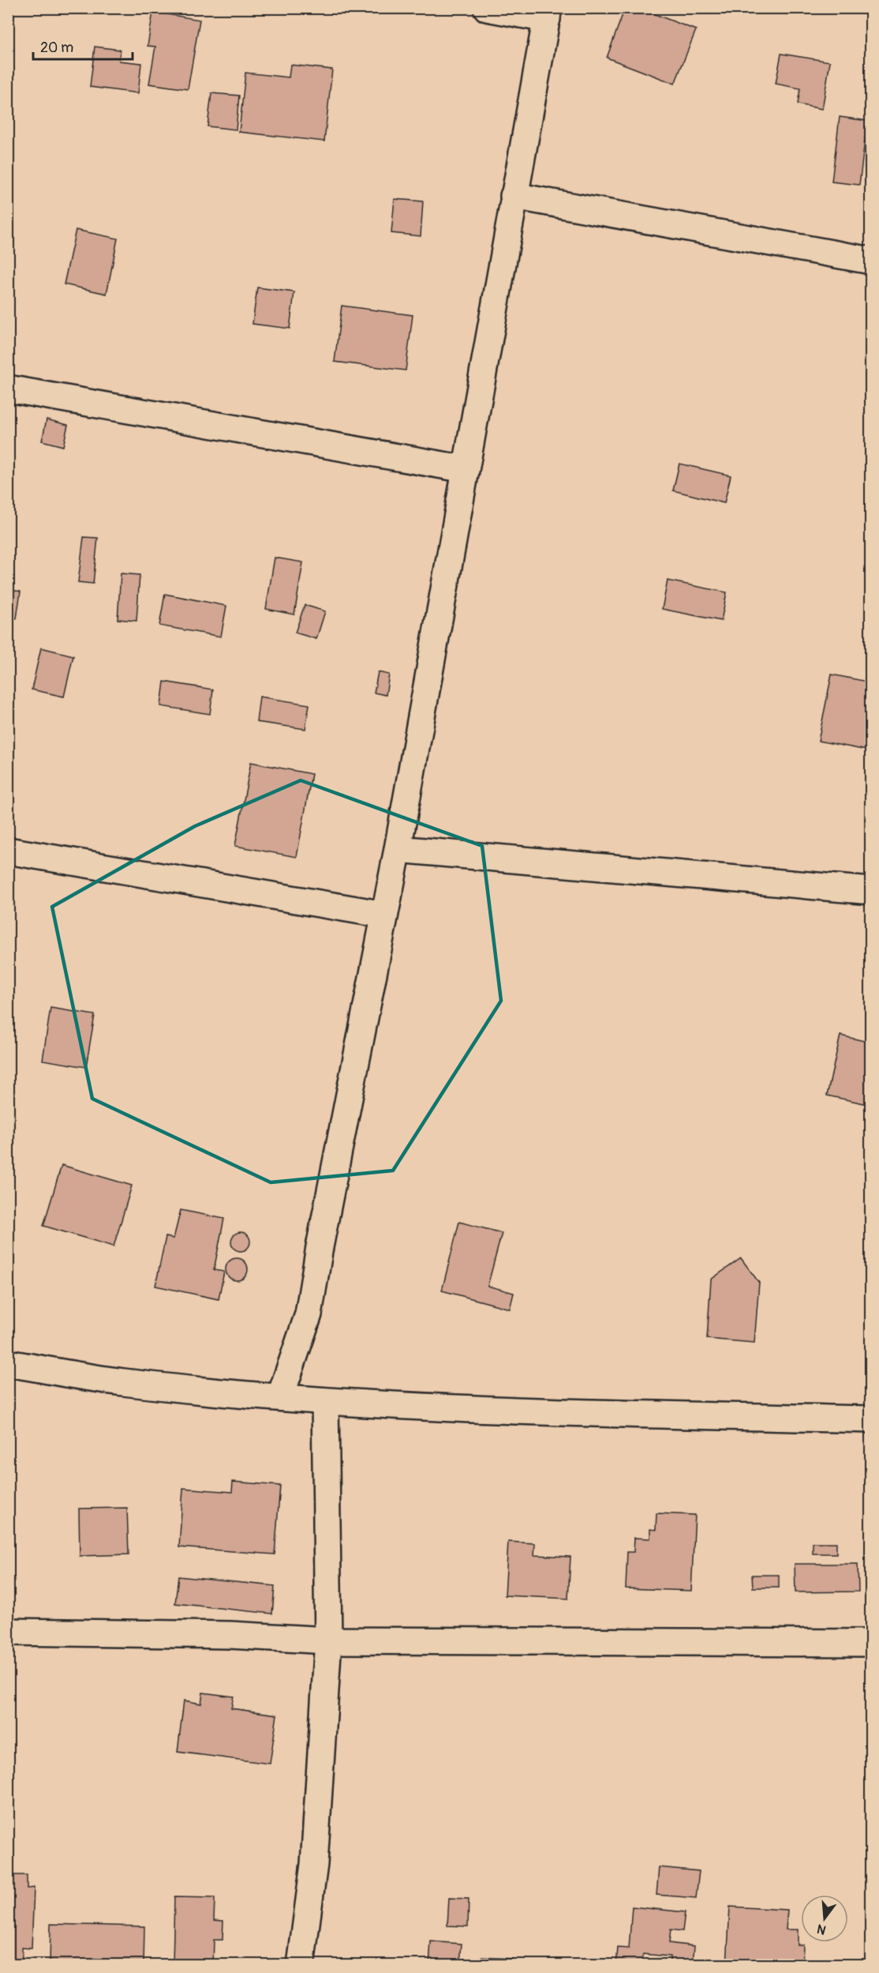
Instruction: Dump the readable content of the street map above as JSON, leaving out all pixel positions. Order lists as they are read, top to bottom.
{
  "scale_bar": "20 m",
  "north": "bottom"
}
